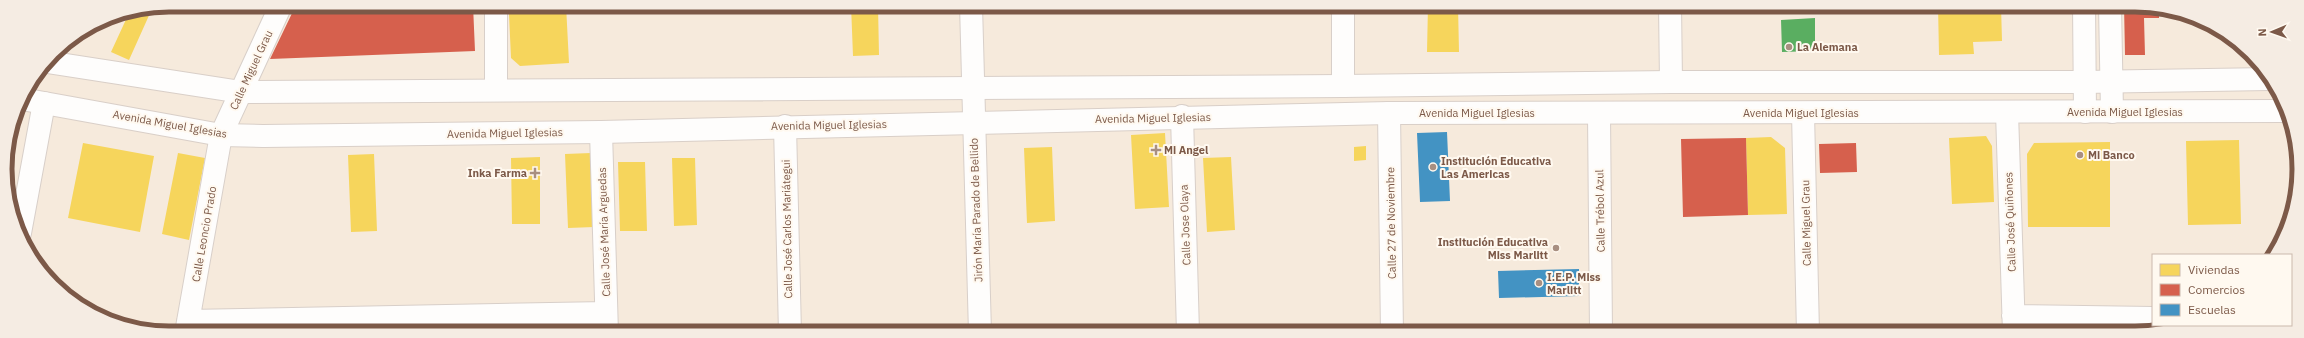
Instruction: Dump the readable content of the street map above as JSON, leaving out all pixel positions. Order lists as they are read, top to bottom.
{
  "streets": {
    "main road": [
      "Calle Miguel Grau",
      "Avenida Miguel Iglesias",
      "Jirón María Parado de Bellido",
      "Calle Trébol Azul",
      "Calle José Quiñones",
      "Calle 27 de Noviembre",
      "Calle Jose Olaya",
      "Calle José Carlos Mariátegui",
      "Calle José María Arguedas",
      "Calle Leoncio Prado"
    ]
  },
  "crossings": [
    ["Calle Miguel Grau", "Avenida Miguel Iglesias"],
    ["Calle Miguel Grau", "Calle Leoncio Prado"],
    ["Avenida Miguel Iglesias", "Jirón María Parado de Bellido"],
    ["Avenida Miguel Iglesias", "Calle Trébol Azul"],
    ["Avenida Miguel Iglesias", "Calle José Quiñones"],
    ["Avenida Miguel Iglesias", "Calle 27 de Noviembre"],
    ["Avenida Miguel Iglesias", "Calle Jose Olaya"],
    ["Avenida Miguel Iglesias", "Calle José Carlos Mariátegui"],
    ["Avenida Miguel Iglesias", "Calle José María Arguedas"],
    ["Avenida Miguel Iglesias", "Calle Leoncio Prado"]
  ],
  "places": {
    "other": [
      "La Alemana",
      "Mi Banco",
      "Institución Educativa Las Americas",
      "Institución Educativa Miss Marlitt",
      "I.E.P. Miss Marlitt"
    ],
    "health": ["Mi Angel", "Inka Farma"]
  },
  "legend": ["Viviendas", "Comercios", "Escuelas"],
  "north": "left"
}
